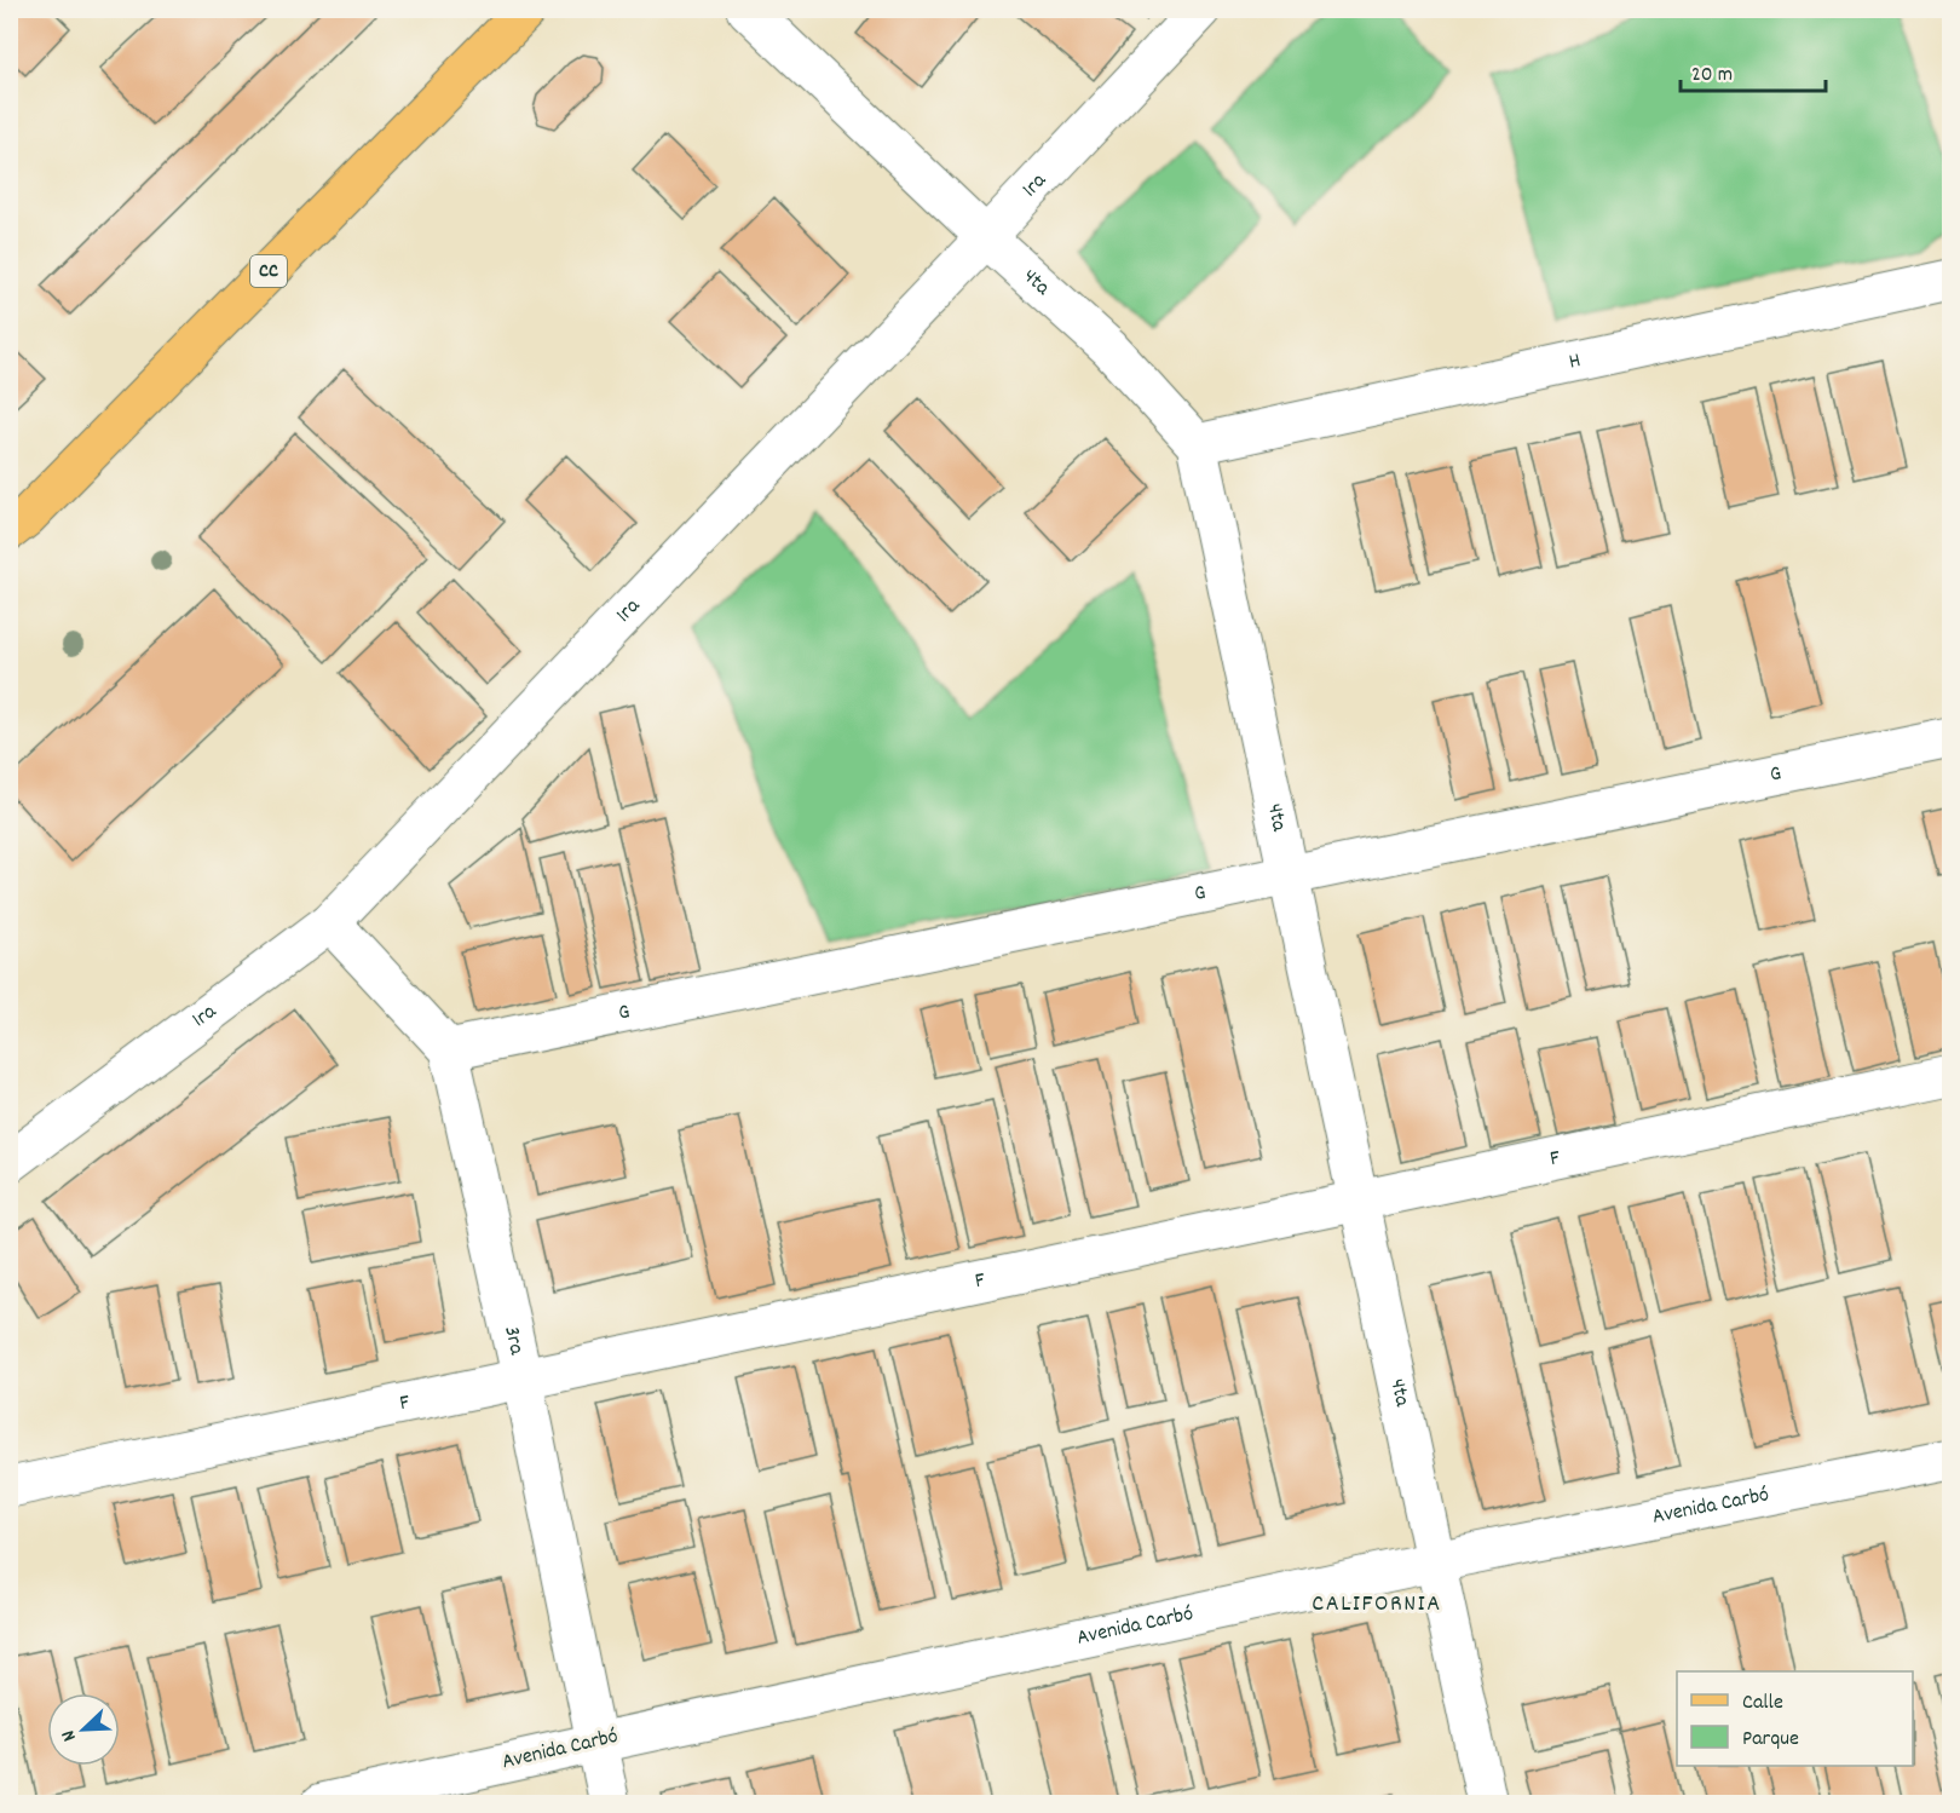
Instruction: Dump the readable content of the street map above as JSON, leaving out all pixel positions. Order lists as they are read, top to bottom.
{
  "streets": {
    "main road": ["CC"],
    "street": [
      "1ra",
      "4ta",
      "H",
      "G",
      "F",
      "3ra",
      "Avenida Carbó"
    ]
  },
  "crossings": [
    ["1ra", "4ta"],
    ["4ta", "H"],
    ["4ta", "G"],
    ["4ta", "F"],
    ["4ta", "Avenida Carbó"],
    ["G", "3ra"],
    ["F", "3ra"],
    ["3ra", "Avenida Carbó"]
  ],
  "districts": ["CALIFORNIA"],
  "legend": ["Calle", "Parque"],
  "scale_bar": "20 m",
  "north": "bottom left"
}
